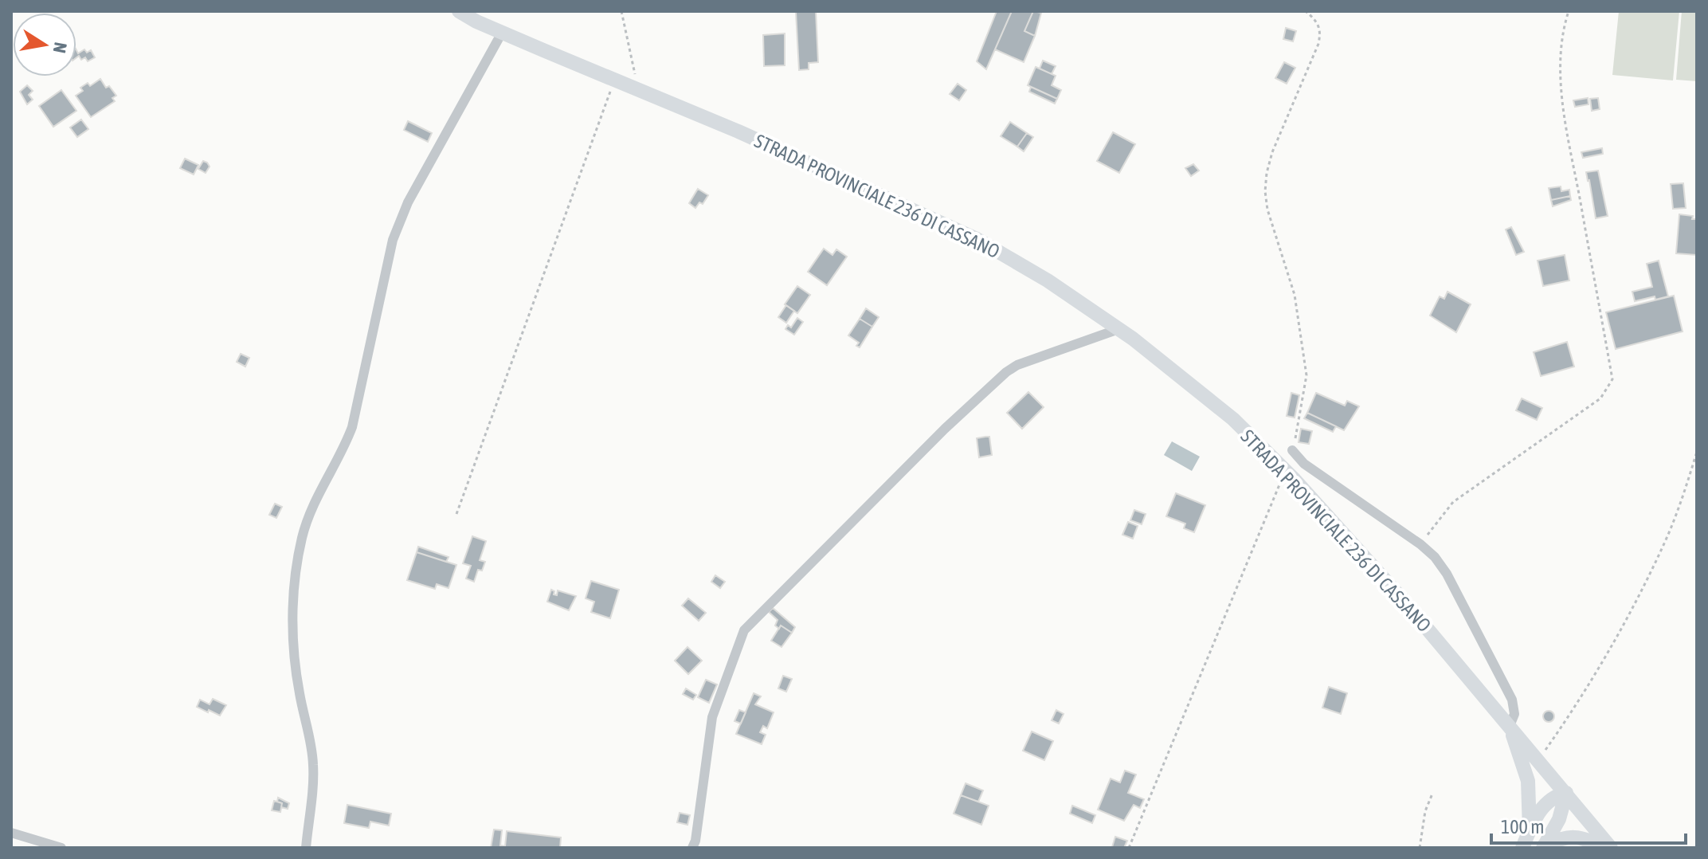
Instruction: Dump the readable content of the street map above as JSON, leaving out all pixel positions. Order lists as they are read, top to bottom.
{
  "streets": {
    "main road": ["STRADA PROVINCIALE 236 DI CASSANO"]
  },
  "scale_bar": "100 m",
  "north": "right"
}
